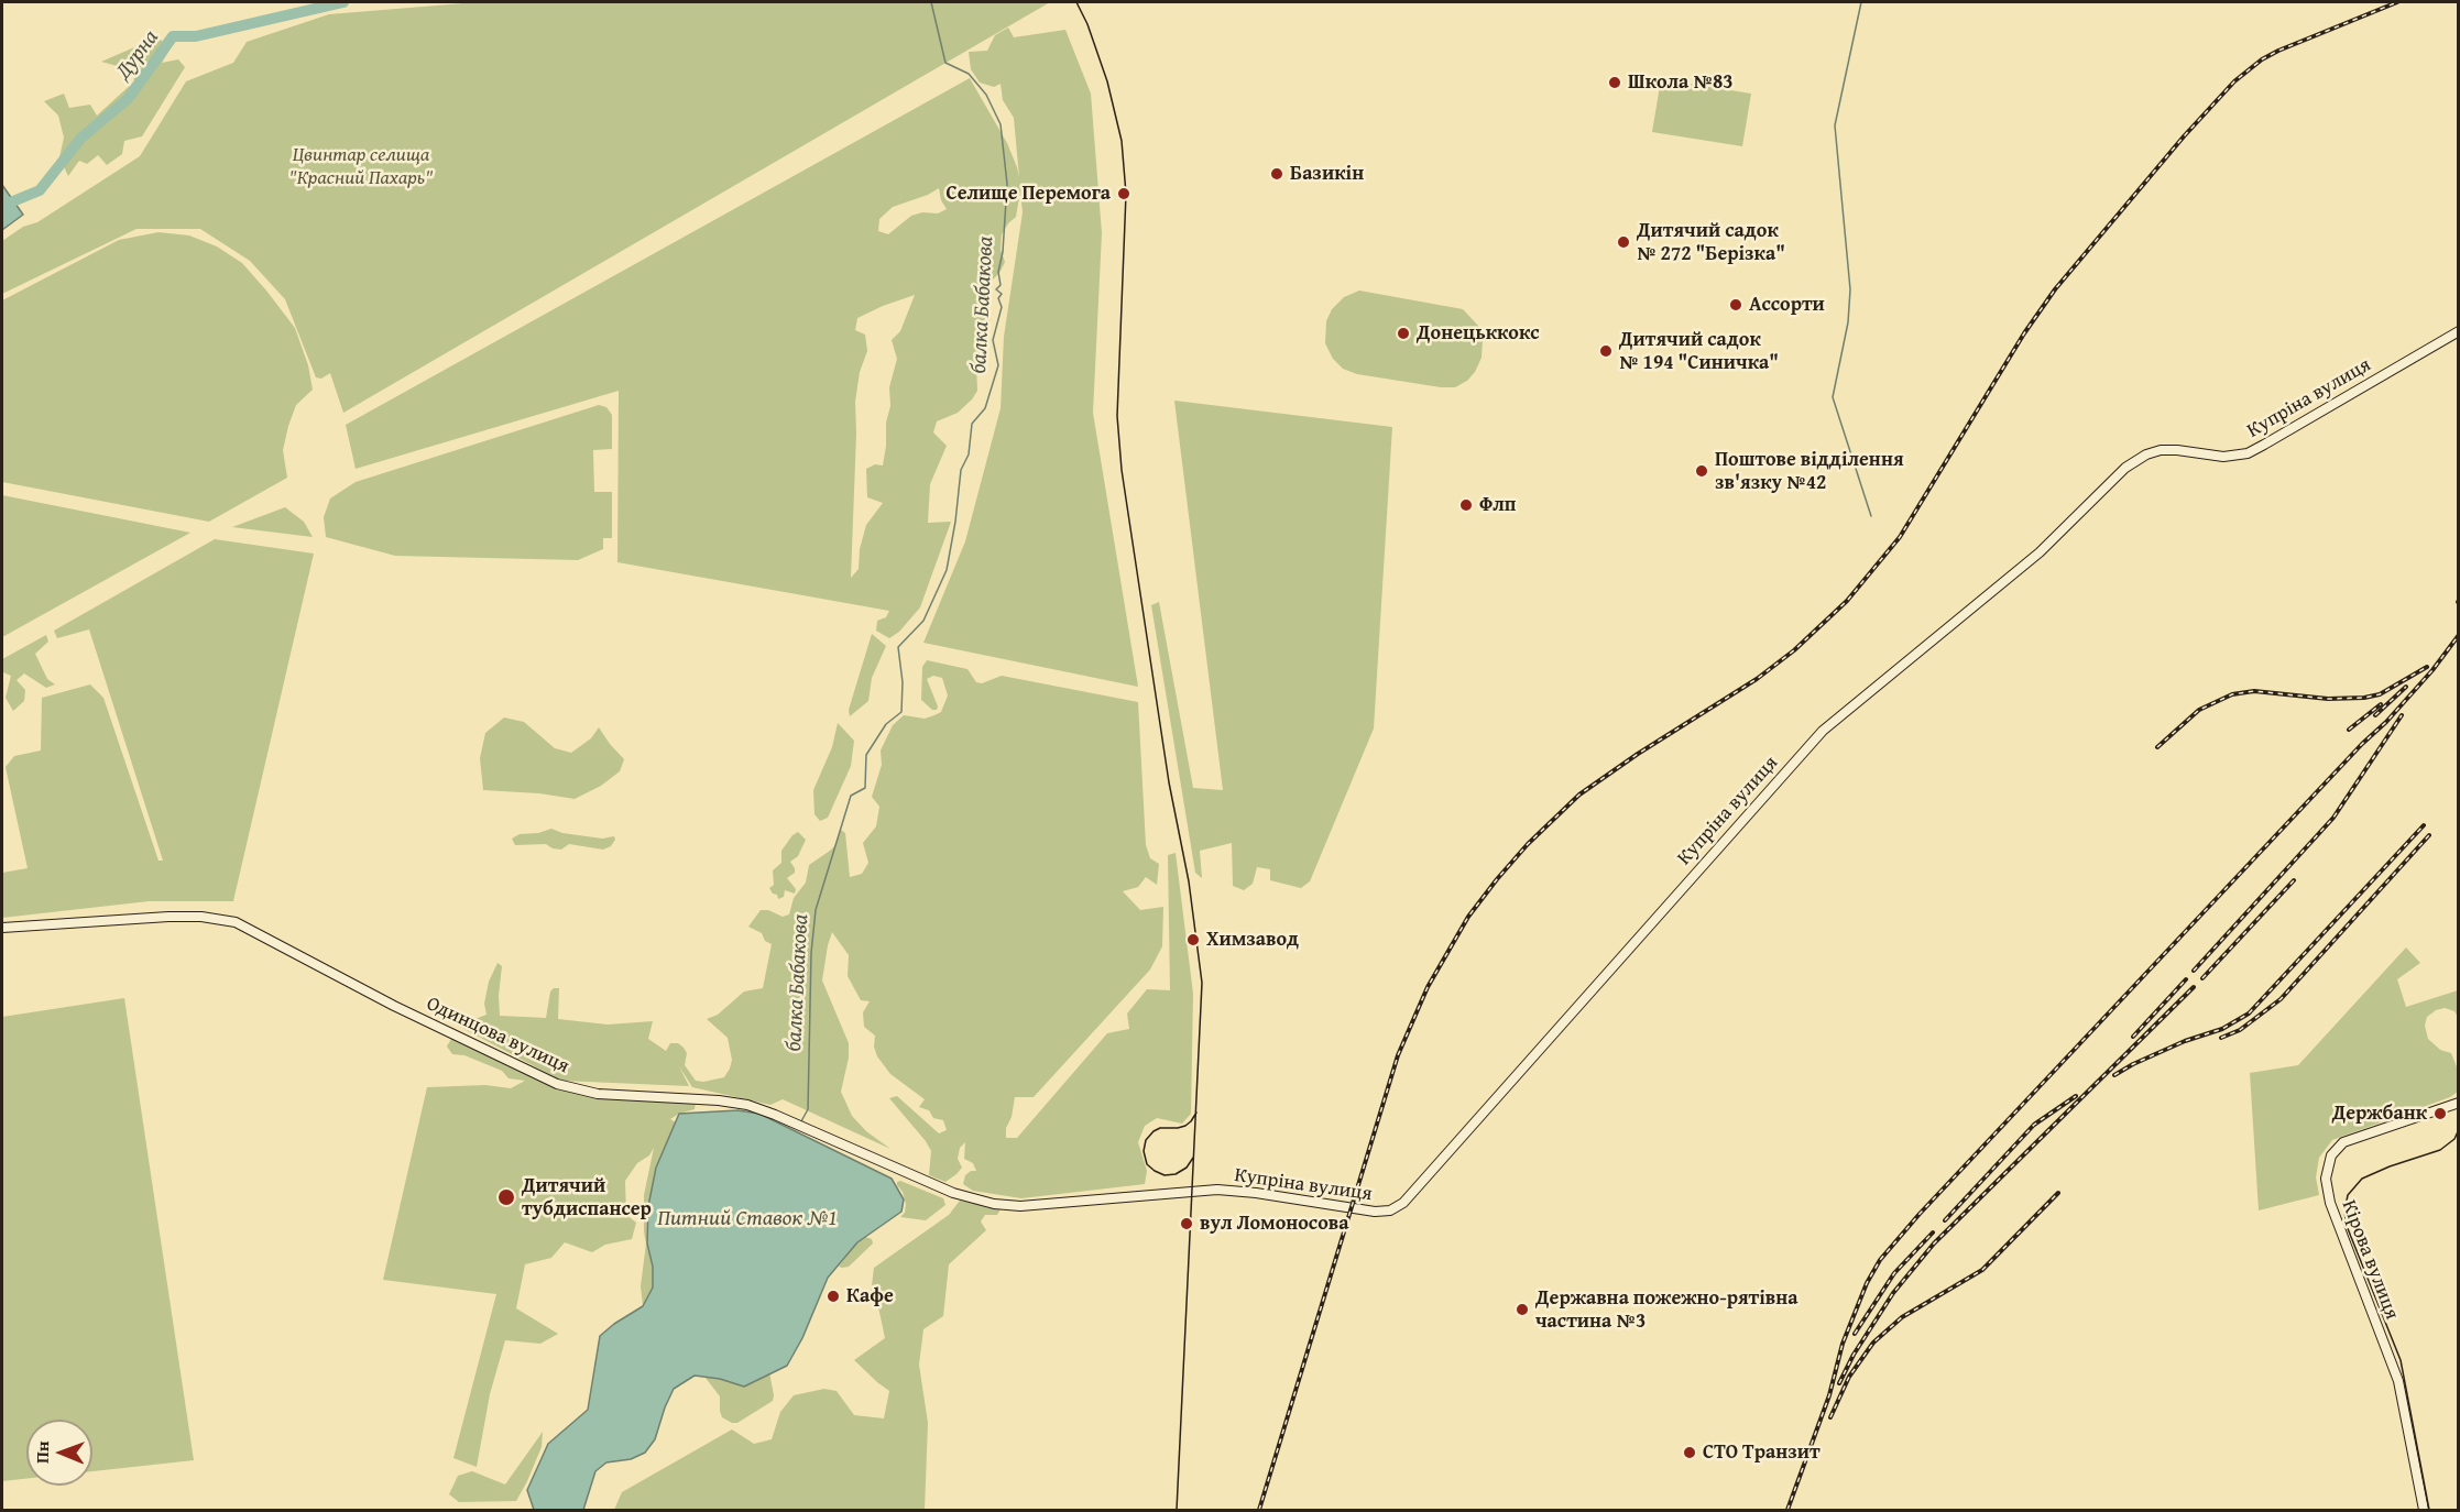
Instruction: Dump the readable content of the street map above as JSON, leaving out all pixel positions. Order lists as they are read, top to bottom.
{
  "streets": {
    "main road": ["Купріна вулиця", "Одинцова вулиця", "Кірова вулиця"]
  },
  "crossings": [
    ["Купріна вулиця", "Одинцова вулиця"]
  ],
  "water": ["Дурна", "балка Бабакова", "Питний Ставок №1"],
  "parks": ["Цвинтар селища \"Красний Пахарь\""],
  "places": [
    "Школа №83",
    "Базикін",
    "Селище Перемога",
    "Дитячий садок № 272 \"Берізка\"",
    "Ассорти",
    "Донецьккокс",
    "Дитячий садок № 194 \"Синичка\"",
    "Поштове відділення зв'язку №42",
    "Флп",
    "Химзавод",
    "Держбанк",
    "Дитячий тубдиспансер",
    "вул Ломоносова",
    "Кафе",
    "Державна пожежно-рятівна частина №3",
    "СТО Транзит"
  ],
  "north": "left"
}
